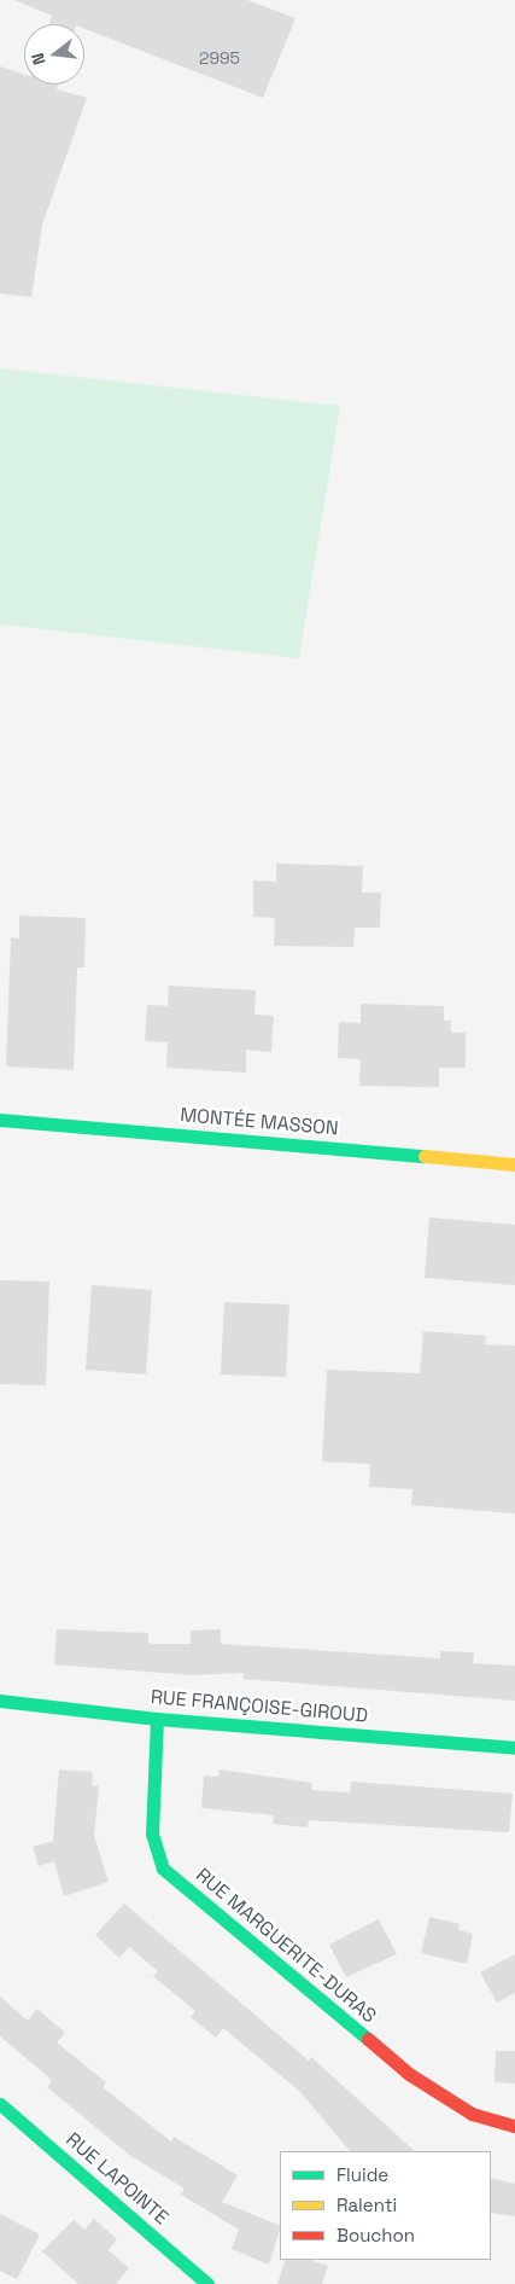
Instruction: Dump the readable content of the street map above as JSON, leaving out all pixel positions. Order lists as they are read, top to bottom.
{
  "streets": {
    "street": [
      "MONTÉE MASSON",
      "RUE FRANÇOISE-GIROUD",
      "RUE MARGUERITE-DURAS",
      "RUE LAPOINTE"
    ]
  },
  "crossings": [
    ["RUE FRANÇOISE-GIROUD", "RUE MARGUERITE-DURAS"]
  ],
  "house_numbers": ["2995"],
  "legend": ["Fluide", "Ralenti", "Bouchon"],
  "north": "left"
}
